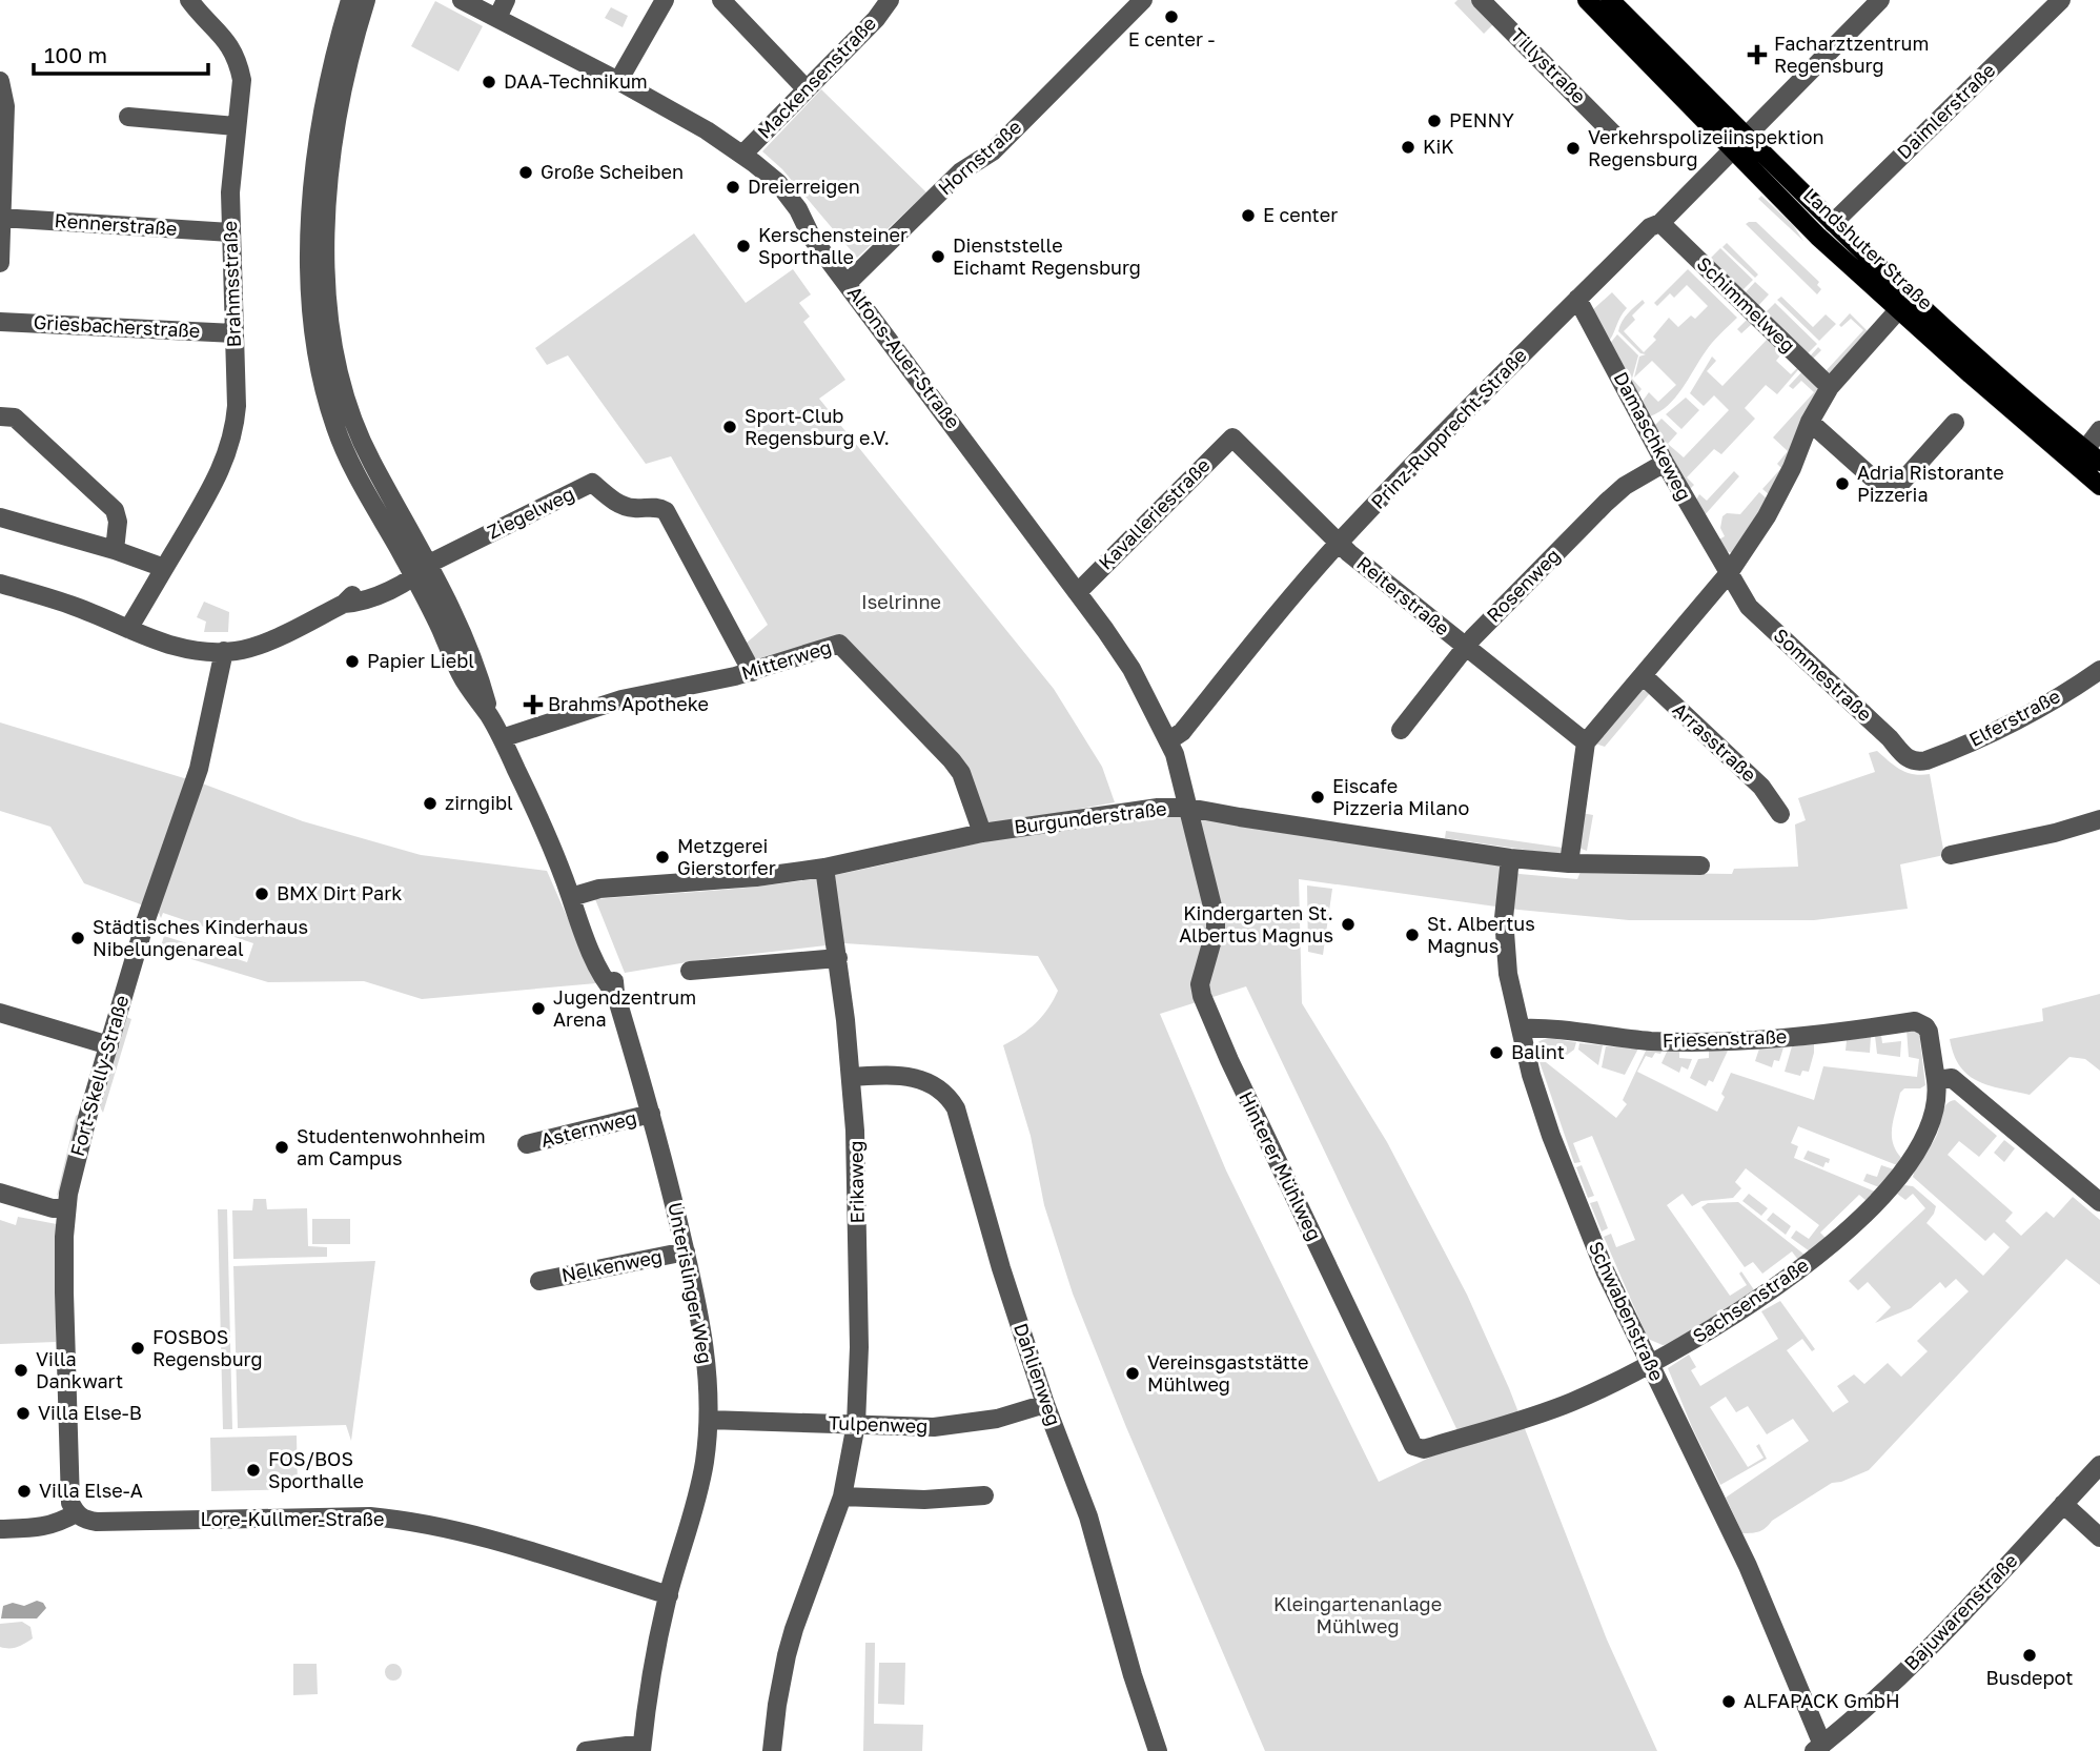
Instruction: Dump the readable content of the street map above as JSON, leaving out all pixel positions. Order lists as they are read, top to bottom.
{
  "streets": {
    "main road": ["Landshuter Straße"],
    "street": [
      "Tillystraße",
      "Mackensenstraße",
      "Daimlerstraße",
      "Hornstraße",
      "Rennerstraße",
      "Brahmsstraße",
      "Schimmelweg",
      "Griesbacherstraße",
      "Alfons-Auer-Straße",
      "Prinz-Rupprecht-Straße",
      "Damaschkeweg",
      "Ziegelweg",
      "Kavalleriestraße",
      "Rosenweg",
      "Reiterstraße",
      "Mitterweg",
      "Sommestraße",
      "Elferstraße",
      "Arrasstraße",
      "Burgunderstraße",
      "Friesenstraße",
      "Fort-Skelly-Straße",
      "Asternweg",
      "Hinterer Mühlweg",
      "Erikaweg",
      "Nelkenweg",
      "Unterislinger Weg",
      "Sachsenstraße",
      "Schwabenstraße",
      "Dahlienweg",
      "Tulpenweg",
      "Lore-Kullmer-Straße",
      "Bajuwarenstraße"
    ]
  },
  "crossings": [
    ["Mackensenstraße", "Alfons-Auer-Straße"],
    ["Daimlerstraße", "Landshuter Straße"],
    ["Hornstraße", "Alfons-Auer-Straße"],
    ["Rennerstraße", "Brahmsstraße"],
    ["Landshuter Straße", "Prinz-Rupprecht-Straße"],
    ["Brahmsstraße", "Griesbacherstraße"],
    ["Schimmelweg", "Prinz-Rupprecht-Straße"],
    ["Alfons-Auer-Straße", "Prinz-Rupprecht-Straße"],
    ["Alfons-Auer-Straße", "Kavalleriestraße"],
    ["Alfons-Auer-Straße", "Burgunderstraße"],
    ["Alfons-Auer-Straße", "Hinterer Mühlweg"],
    ["Prinz-Rupprecht-Straße", "Damaschkeweg"],
    ["Prinz-Rupprecht-Straße", "Reiterstraße"],
    ["Damaschkeweg", "Rosenweg"],
    ["Damaschkeweg", "Sommestraße"],
    ["Ziegelweg", "Mitterweg"],
    ["Kavalleriestraße", "Reiterstraße"],
    ["Rosenweg", "Reiterstraße"],
    ["Mitterweg", "Burgunderstraße"],
    ["Mitterweg", "Unterislinger Weg"],
    ["Sommestraße", "Elferstraße"],
    ["Burgunderstraße", "Hinterer Mühlweg"],
    ["Burgunderstraße", "Erikaweg"],
    ["Burgunderstraße", "Unterislinger Weg"],
    ["Burgunderstraße", "Schwabenstraße"],
    ["Friesenstraße", "Sachsenstraße"],
    ["Friesenstraße", "Schwabenstraße"],
    ["Fort-Skelly-Straße", "Lore-Kullmer-Straße"],
    ["Asternweg", "Unterislinger Weg"],
    ["Hinterer Mühlweg", "Sachsenstraße"],
    ["Erikaweg", "Dahlienweg"],
    ["Erikaweg", "Tulpenweg"],
    ["Nelkenweg", "Unterislinger Weg"],
    ["Unterislinger Weg", "Tulpenweg"],
    ["Unterislinger Weg", "Lore-Kullmer-Straße"],
    ["Sachsenstraße", "Schwabenstraße"],
    ["Schwabenstraße", "Bajuwarenstraße"],
    ["Dahlienweg", "Tulpenweg"]
  ],
  "parks": ["Iselrinne", "Kleingartenanlage Mühlweg"],
  "places": {
    "other": [
      "E center -",
      "DAA-Technikum",
      "PENNY",
      "KiK",
      "Verkehrspolizeiinspektion Regensburg",
      "Große Scheiben",
      "Dreierreigen",
      "E center",
      "Kerschensteiner Sporthalle",
      "Dienststelle Eichamt Regensburg",
      "Sport-Club Regensburg e.V.",
      "Adria Ristorante Pizzeria",
      "Papier Liebl",
      "Eiscafe Pizzeria Milano",
      "zirngibl",
      "Metzgerei Gierstorfer",
      "BMX Dirt Park",
      "Kindergarten St. Albertus Magnus",
      "St. Albertus Magnus",
      "Städtisches Kinderhaus Nibelungenareal",
      "Jugendzentrum Arena",
      "Balint",
      "Studentenwohnheim am Campus",
      "FOSBOS Regensburg",
      "Villa Dankwart",
      "Vereinsgaststätte Mühlweg",
      "Villa Else-B",
      "FOS/BOS Sporthalle",
      "Villa Else-A",
      "Busdepot",
      "ALFAPACK GmbH"
    ],
    "health": ["Facharztzentrum Regensburg", "Brahms Apotheke"]
  },
  "scale_bar": "100 m"
}
